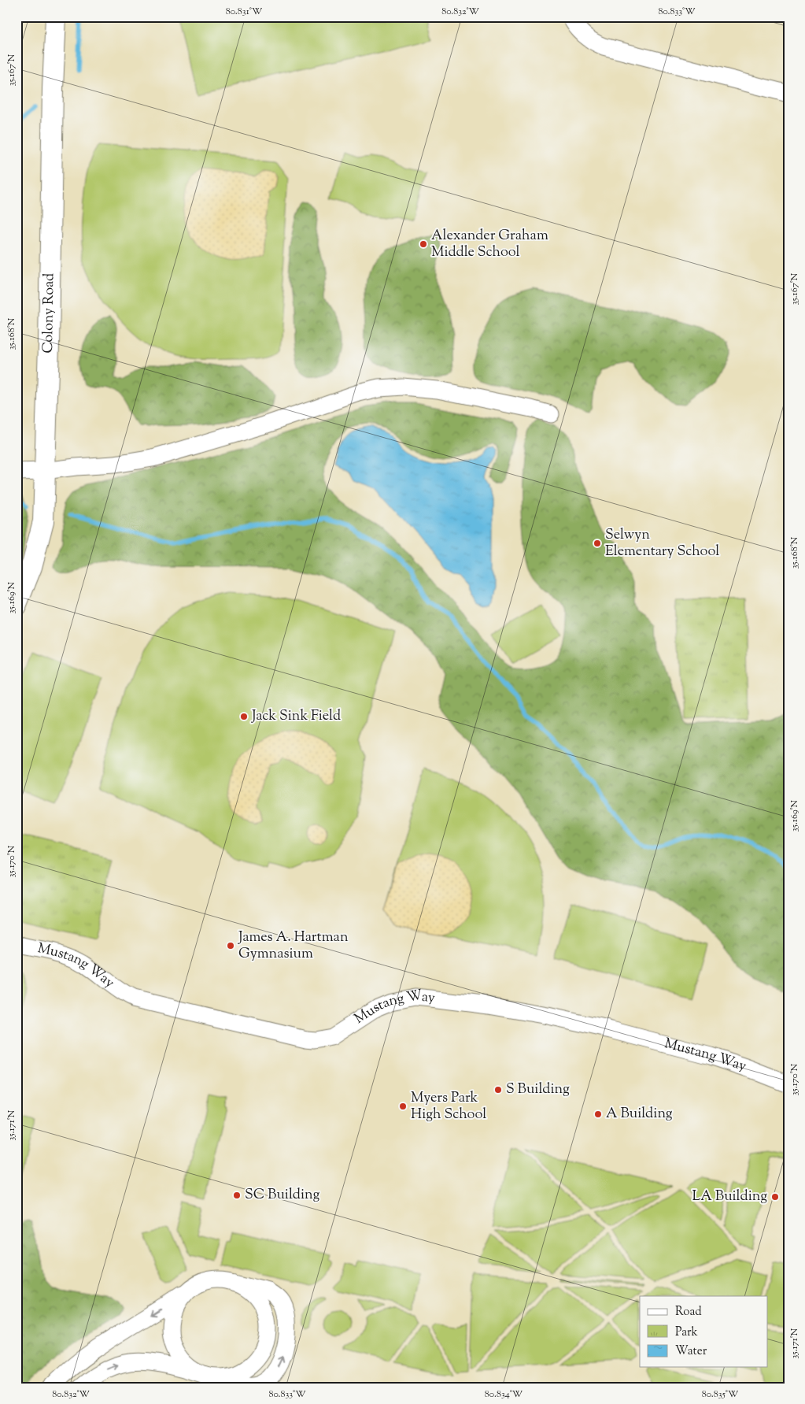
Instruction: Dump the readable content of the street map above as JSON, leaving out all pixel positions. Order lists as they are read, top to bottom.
{
  "streets": {
    "street": ["Colony Road", "Mustang Way"]
  },
  "places": [
    "Alexander Graham Middle School",
    "Selwyn Elementary School",
    "Jack Sink Field",
    "James A. Hartman Gymnasium",
    "S Building",
    "Myers Park High School",
    "A Building",
    "SC Building",
    "LA Building"
  ],
  "legend": ["Road", "Park", "Water"],
  "coordinates": [
    "80.831°W",
    "80.832°W",
    "80.833°W",
    "35.167°N",
    "35.168°N",
    "35.169°N",
    "35.170°N",
    "35.171°N",
    "80.834°W",
    "80.835°W"
  ]
}
